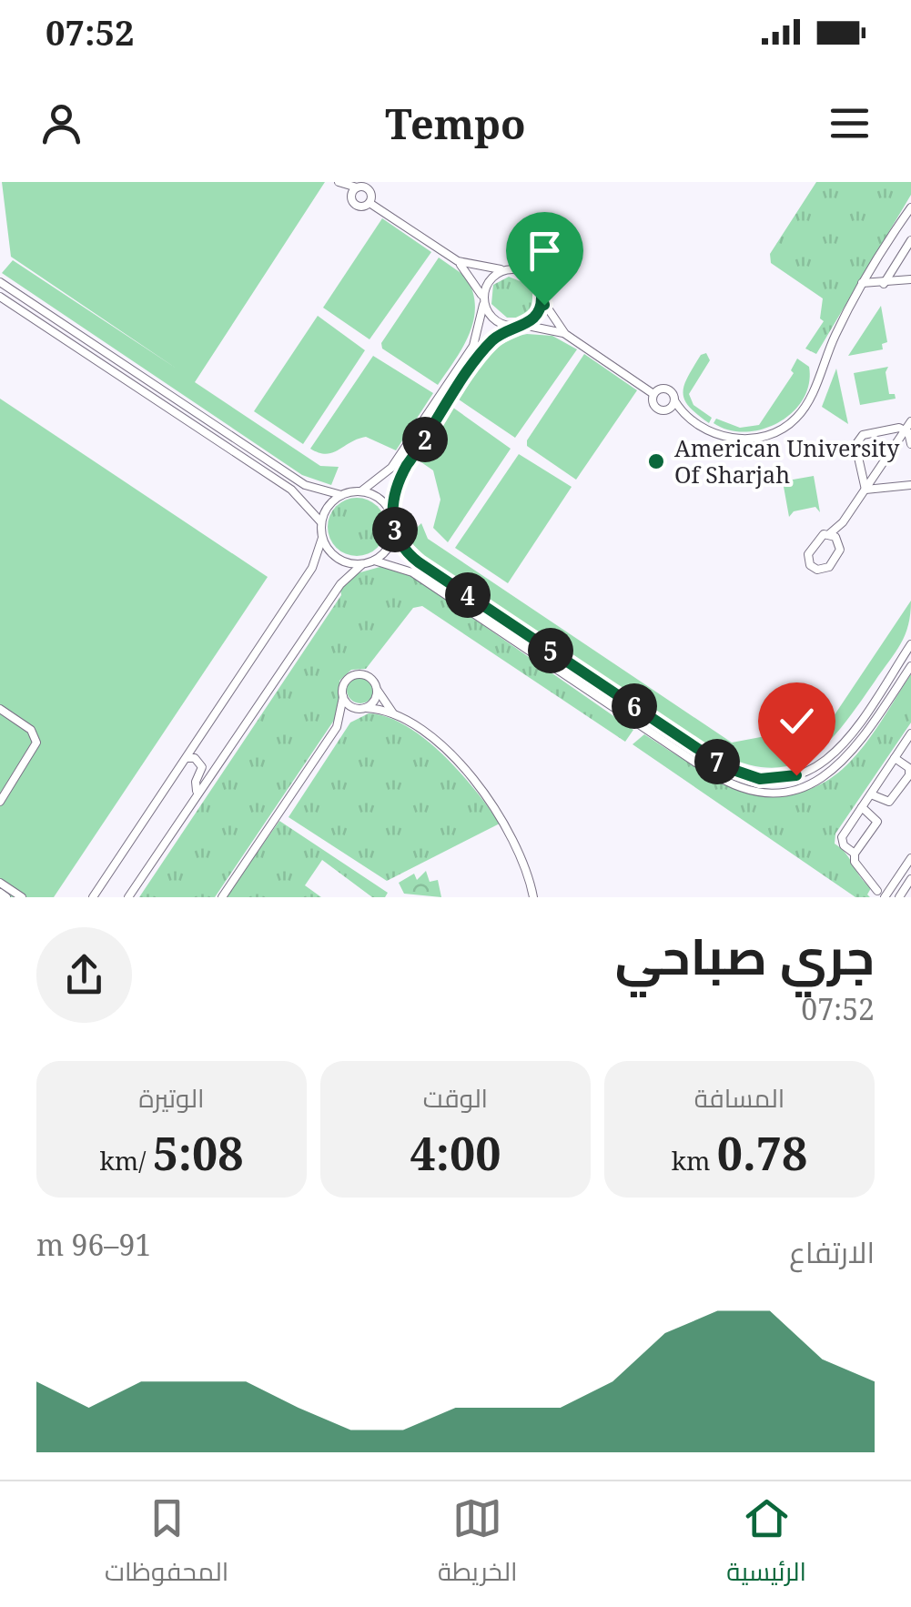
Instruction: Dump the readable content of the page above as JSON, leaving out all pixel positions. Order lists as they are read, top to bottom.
{
  "places": ["American University Of Sharjah"],
  "page": {
    "status": "07:52",
    "header": "Tempo",
    "pins": [
      "2",
      "3",
      "4",
      "5",
      "6",
      "7"
    ],
    "heading": ["جري صباحي", "07:52"],
    "stats": [
      ["المسافة", "0.78 km"],
      ["الوقت", "4:00"],
      ["الوتيرة", "5:08 /km"]
    ],
    "chart": ["الارتفاع", "91–96 m"],
    "tabs": ["الرئيسية", "الخريطة", "المحفوظات"]
  }
}
